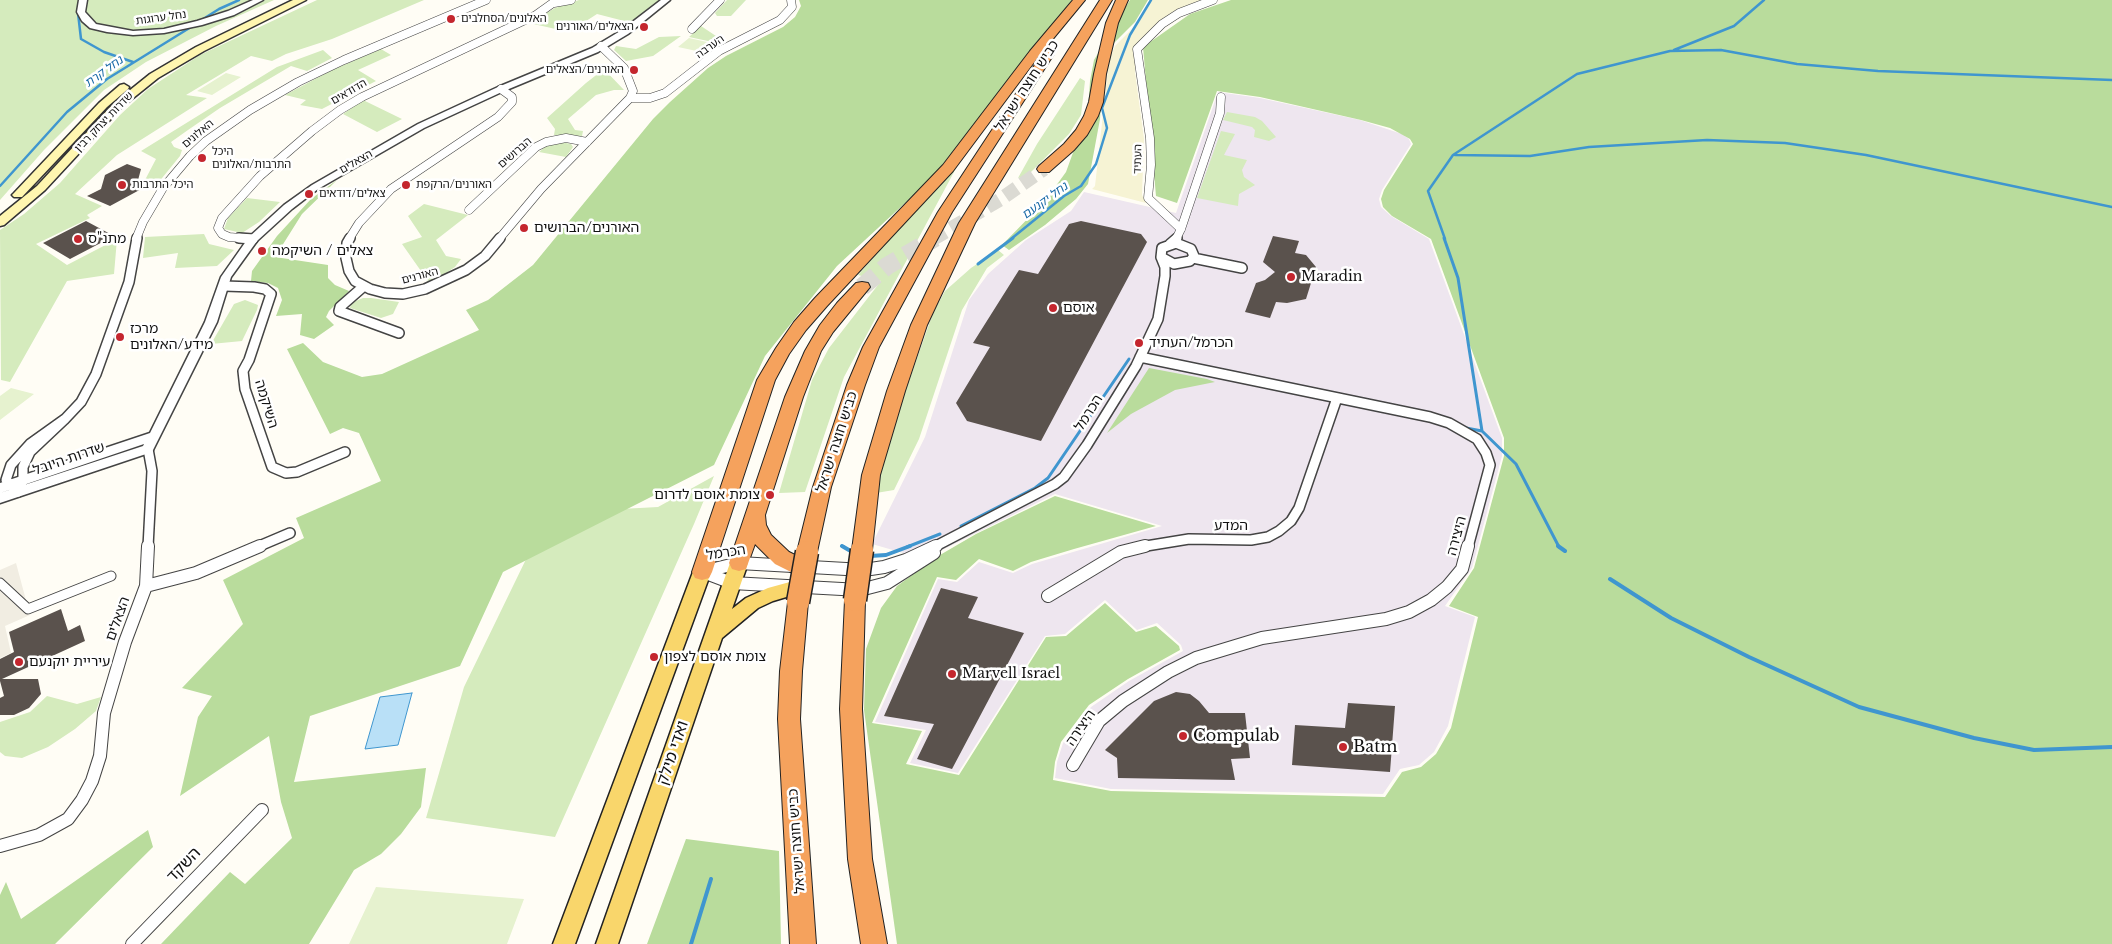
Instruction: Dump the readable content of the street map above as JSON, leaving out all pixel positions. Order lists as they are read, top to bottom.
{
  "streets": {
    "highway": ["כביש חוצה ישראל"],
    "main road": ["שדרות יצחק רבין", "ואדי מילק"],
    "street": [
      "נחל ערוגות",
      "הערבה",
      "הדודאים",
      "האלונים",
      "הברושים",
      "העתיד",
      "הצאלים",
      "האורנים",
      "השיקמה",
      "הכרמל",
      "שדרות היובל",
      "המדע",
      "היצירה",
      "השקד"
    ]
  },
  "crossings": [
    ["הערבה", "האורנים"],
    ["כביש חוצה ישראל", "הכרמל"],
    ["הדודאים", "הצאלים"],
    ["האלונים", "שדרות היובל"],
    ["הברושים", "האורנים"],
    ["הצאלים", "השיקמה"],
    ["הצאלים", "שדרות היובל"],
    ["הכרמל", "היצירה"],
    ["הכרמל", "ואדי מילק"],
    ["המדע", "היצירה"]
  ],
  "water": ["נחל קרת", "נחל יקנעם"],
  "places": [
    "האלונים/הסחלבים",
    "הצאלים/האורנים",
    "האורנים/הצאלים",
    "היכל התרבות/האלונים",
    "היכל התרבות",
    "האורנים/הרקפת",
    "צאלים/דודאים",
    "האורנים/הברושים",
    "מתנ\"ס",
    "צאלים / השיקמה",
    "Maradin",
    "אוסם",
    "מרכז מידע/האלונים",
    "הכרמל/העתיד",
    "צומת אוסם לדרום",
    "צומת אוסם לצפון",
    "עיריית יוקנעם",
    "Marvell Israel",
    "Compulab",
    "Batm"
  ]
}
